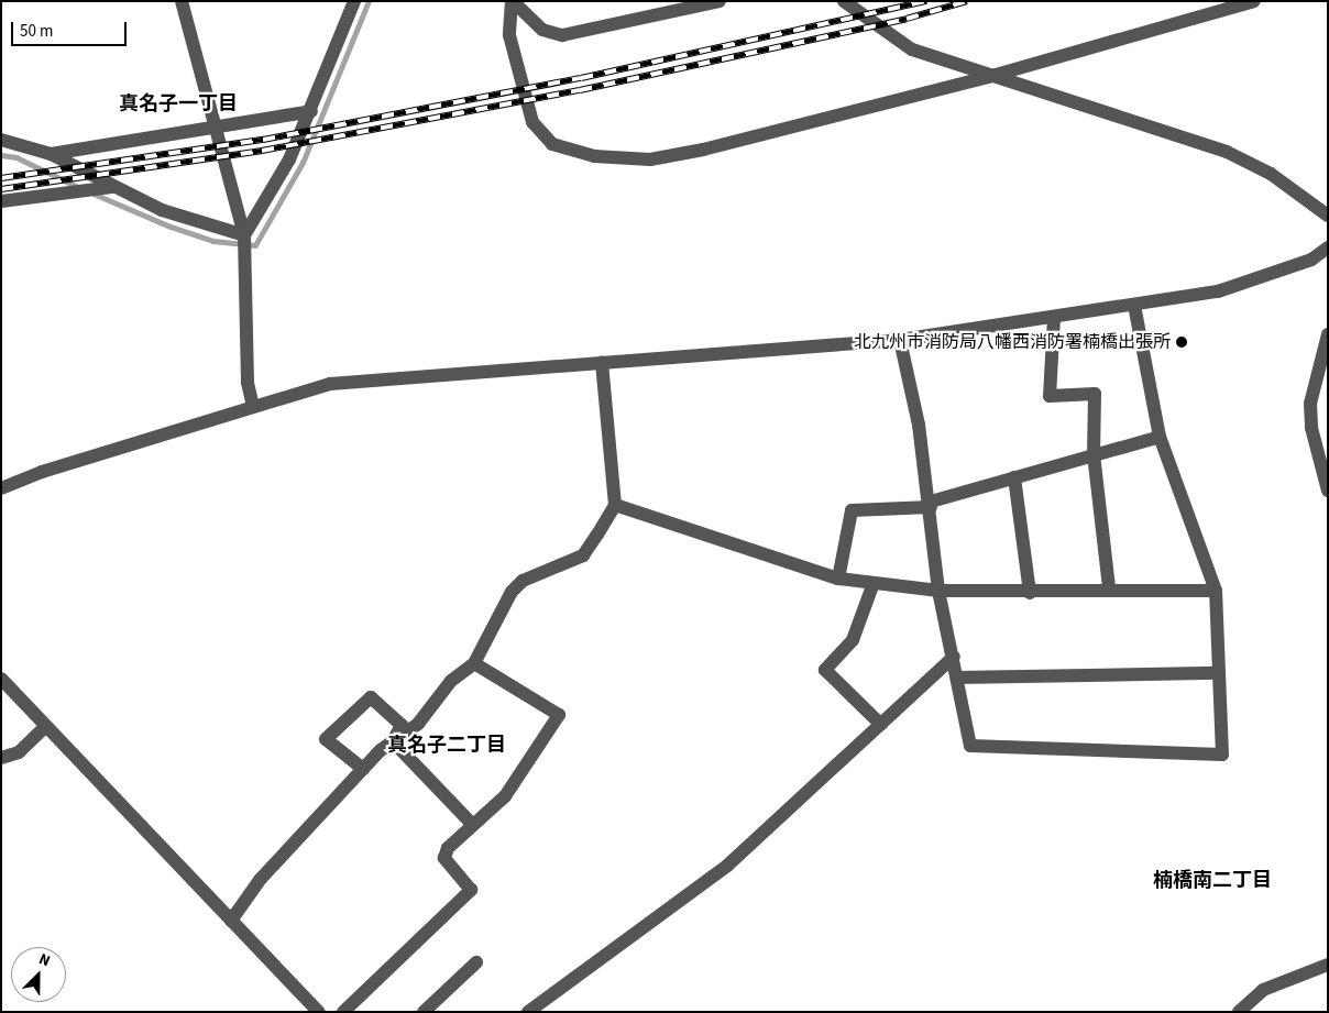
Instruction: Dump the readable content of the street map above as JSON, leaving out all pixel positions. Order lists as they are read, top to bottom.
{
  "districts": ["真名子一丁目", "真名子二丁目", "楠橋南二丁目"],
  "places": ["北九州市消防局八幡西消防署楠橋出張所"],
  "scale_bar": "50 m",
  "north": "top right"
}
